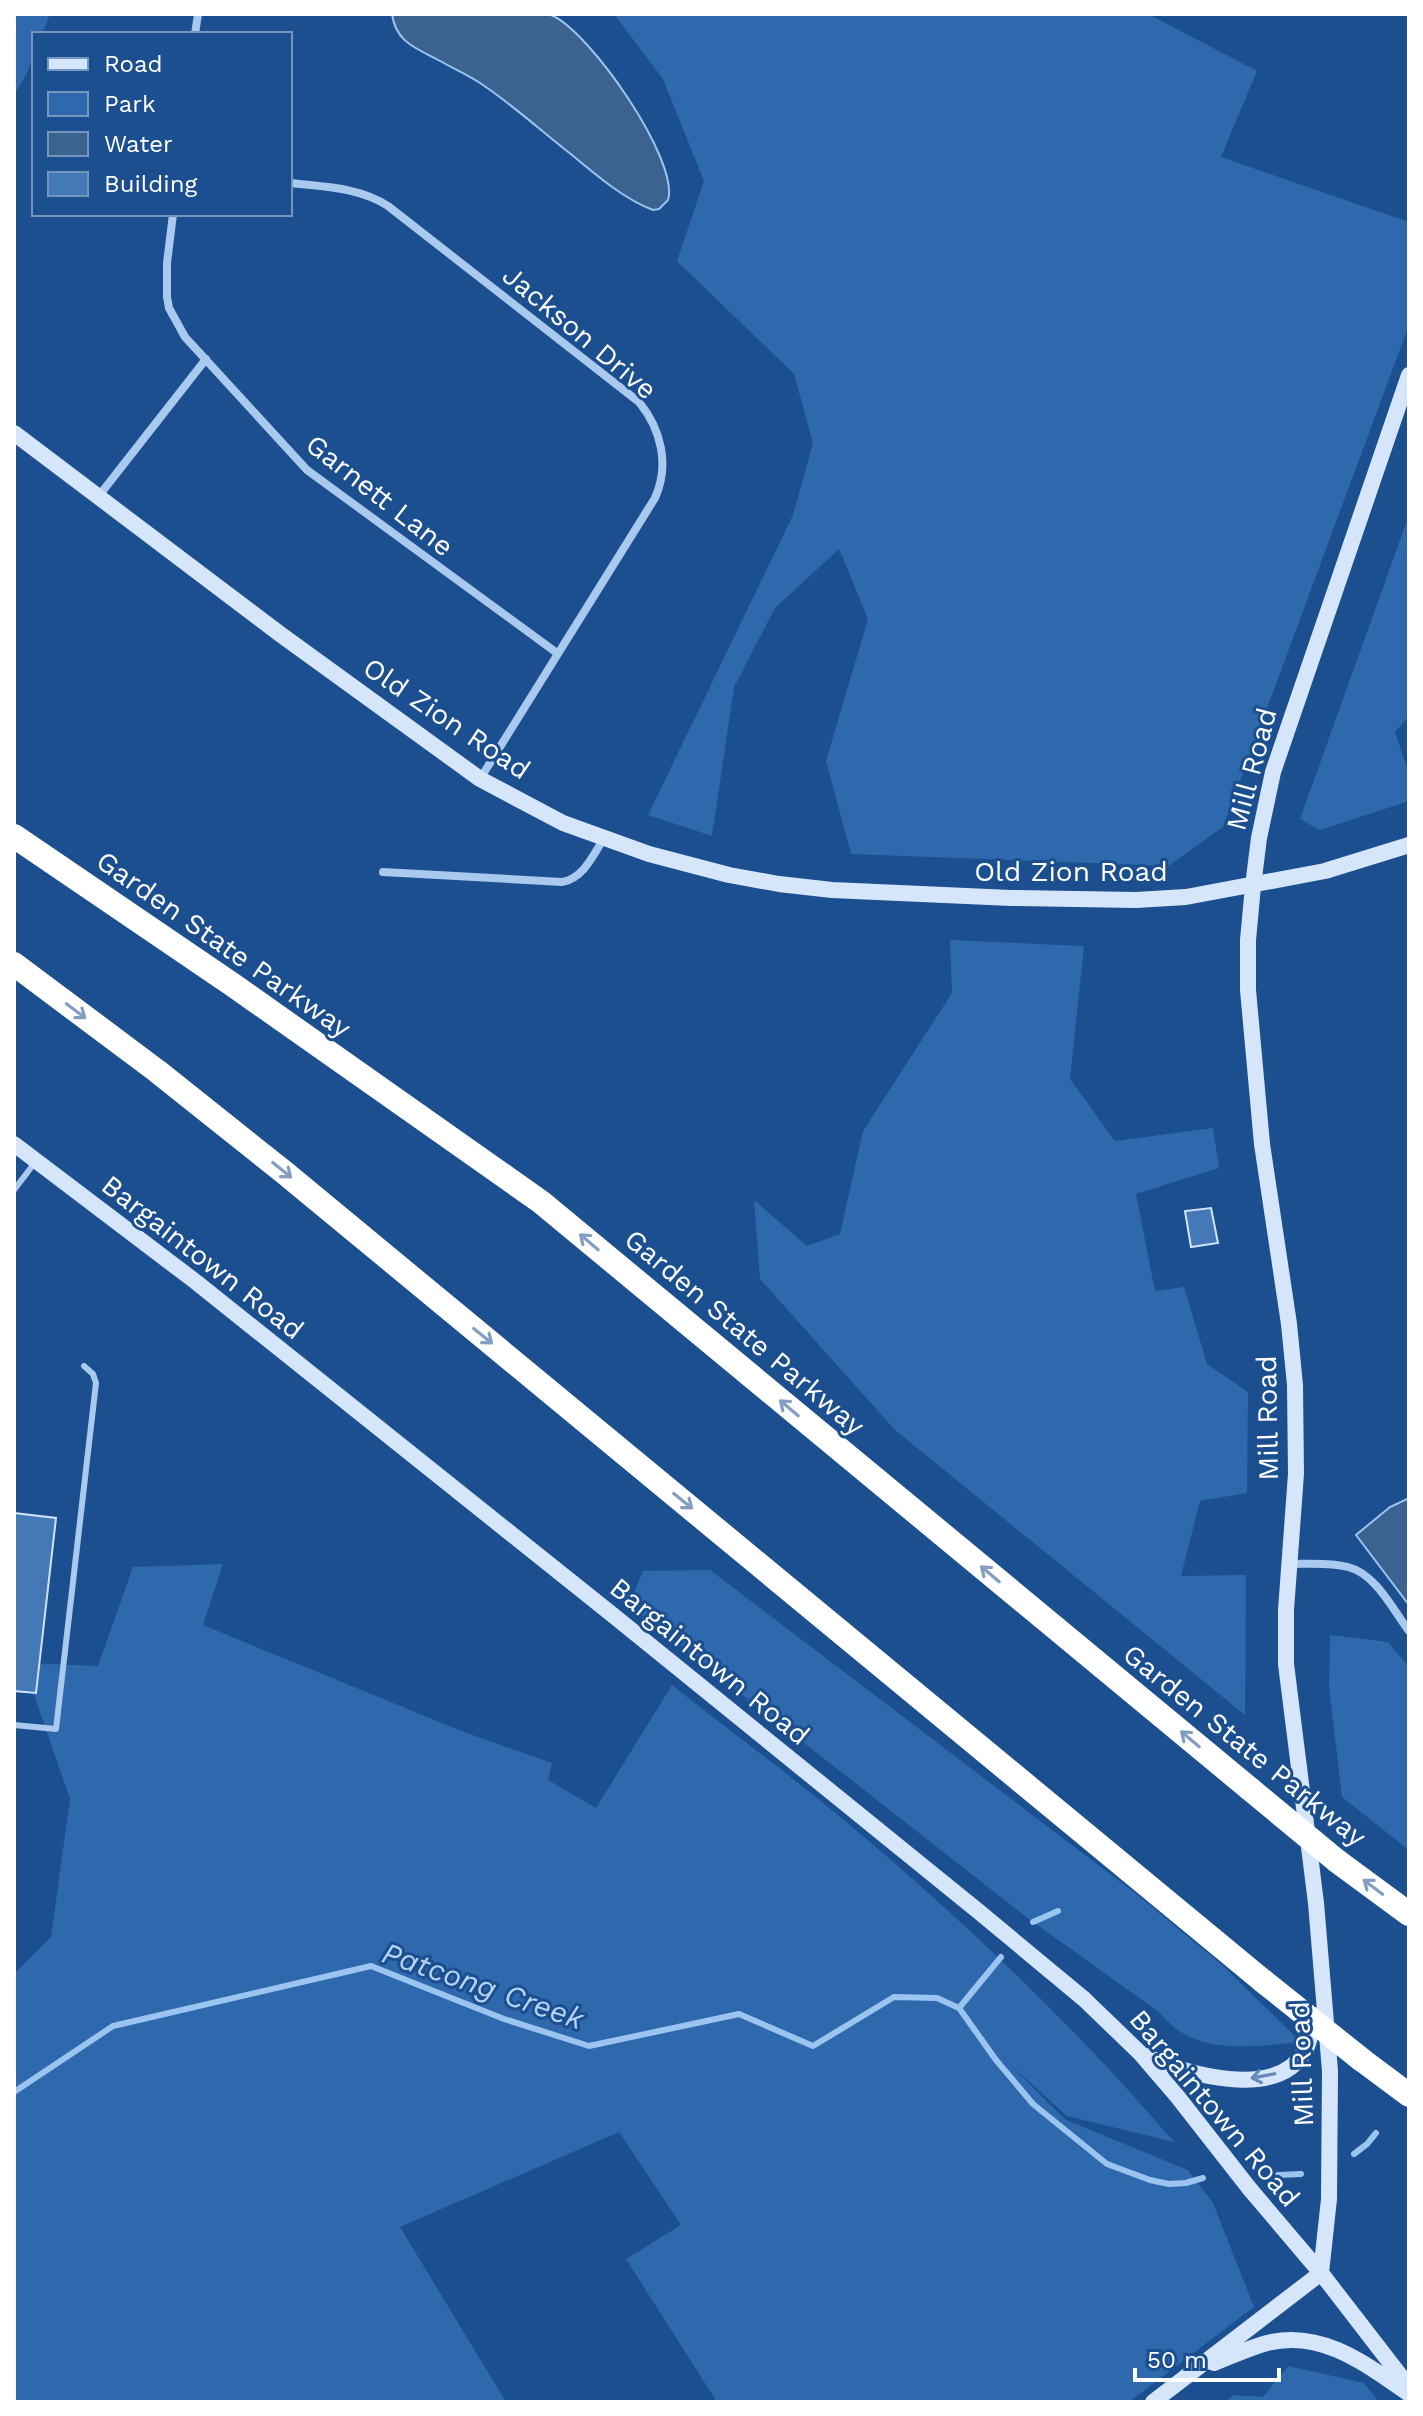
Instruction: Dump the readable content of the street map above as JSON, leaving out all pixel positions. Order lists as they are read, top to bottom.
{
  "streets": {
    "highway": ["Garden State Parkway"],
    "street": [
      "Jackson Drive",
      "Garnett Lane",
      "Old Zion Road",
      "Mill Road",
      "Bargaintown Road"
    ]
  },
  "crossings": [
    ["Jackson Drive", "Garnett Lane"],
    ["Jackson Drive", "Old Zion Road"],
    ["Old Zion Road", "Mill Road"],
    ["Mill Road", "Bargaintown Road"]
  ],
  "water": ["Patcong Creek"],
  "legend": [
    "Road",
    "Park",
    "Water",
    "Building"
  ],
  "scale_bar": "50 m"
}
